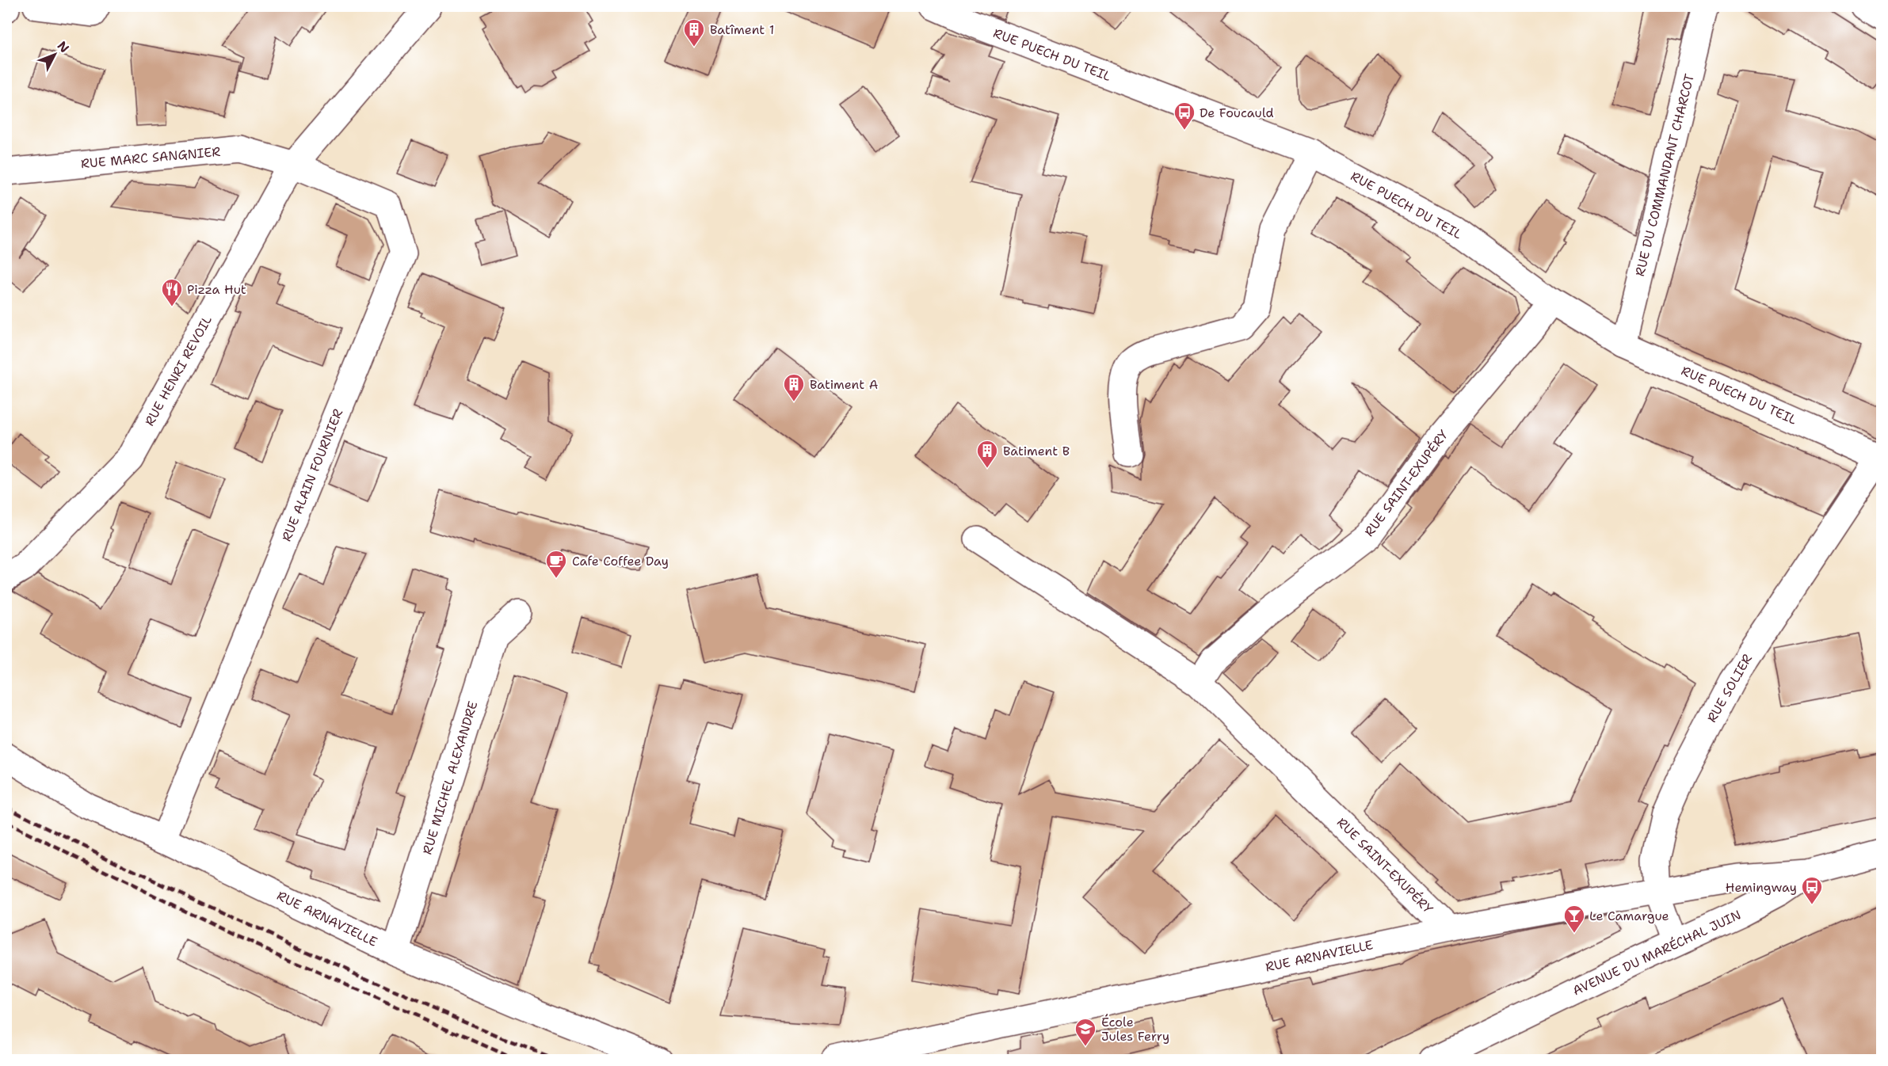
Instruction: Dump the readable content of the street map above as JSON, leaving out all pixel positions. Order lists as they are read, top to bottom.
{
  "streets": {
    "street": [
      "RUE PUECH DU TEIL",
      "RUE MARC SANGNIER",
      "RUE DU COMMANDANT CHARCOT",
      "RUE HENRI REVOIL",
      "RUE ALAIN FOURNIER",
      "RUE SAINT-EXUPÉRY",
      "RUE SOLIER",
      "RUE MICHEL ALEXANDRE",
      "RUE ARNAVIELLE",
      "AVENUE DU MARÉCHAL JUIN"
    ]
  },
  "crossings": [
    ["RUE PUECH DU TEIL", "RUE DU COMMANDANT CHARCOT"],
    ["RUE PUECH DU TEIL", "RUE SAINT-EXUPÉRY"],
    ["RUE PUECH DU TEIL", "RUE SOLIER"],
    ["RUE MARC SANGNIER", "RUE HENRI REVOIL"],
    ["RUE MARC SANGNIER", "RUE ALAIN FOURNIER"],
    ["RUE HENRI REVOIL", "RUE ALAIN FOURNIER"],
    ["RUE ALAIN FOURNIER", "RUE ARNAVIELLE"],
    ["RUE SAINT-EXUPÉRY", "RUE ARNAVIELLE"],
    ["RUE SOLIER", "RUE ARNAVIELLE"],
    ["RUE SOLIER", "AVENUE DU MARÉCHAL JUIN"],
    ["RUE MICHEL ALEXANDRE", "RUE ARNAVIELLE"],
    ["RUE ARNAVIELLE", "AVENUE DU MARÉCHAL JUIN"]
  ],
  "places": {
    "building": ["Batîment 1", "Batiment A", "Batiment B"],
    "bus stop": ["De Foucauld", "Hemingway"],
    "restaurant": ["Pizza Hut"],
    "cafe": ["Cafe Coffee Day"],
    "bar": ["Le Camargue"],
    "school or university": ["École Jules Ferry"]
  },
  "north": "top right"
}
